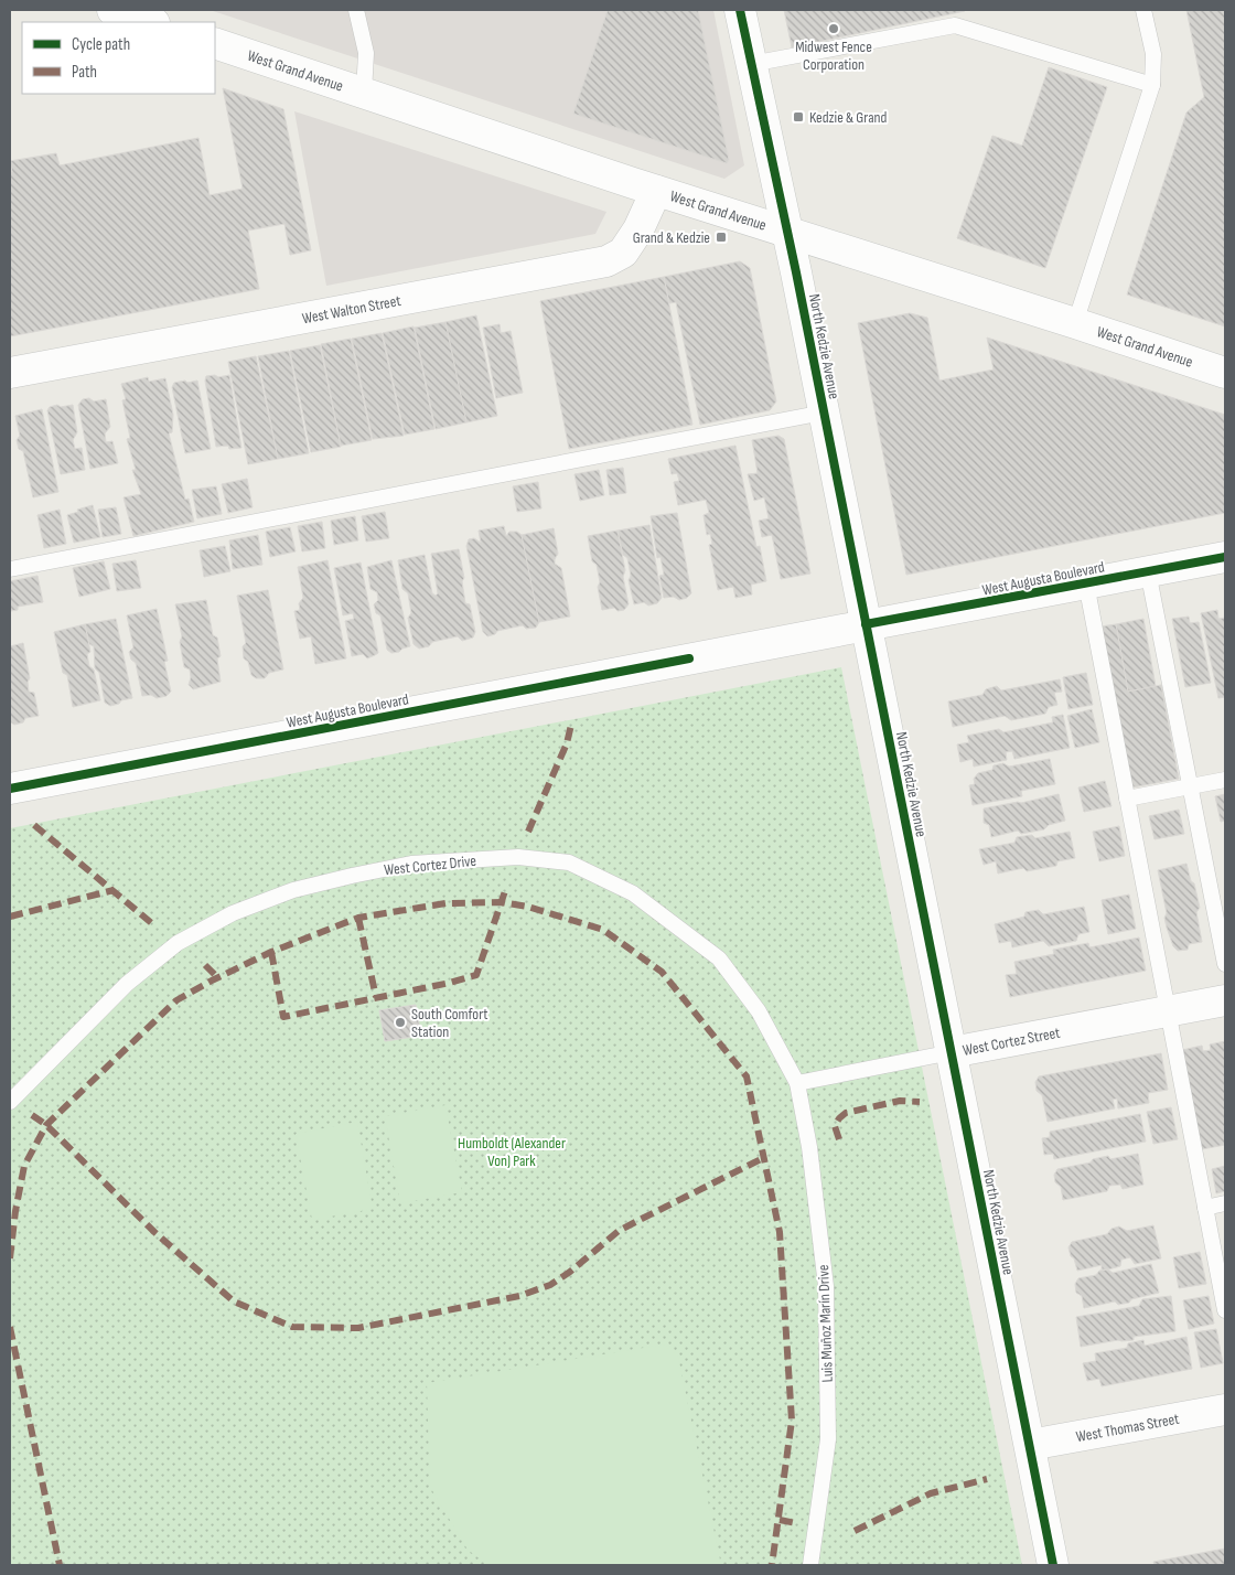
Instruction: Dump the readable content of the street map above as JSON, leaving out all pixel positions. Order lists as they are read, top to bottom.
{
  "streets": {
    "main road": [
      "West Grand Avenue",
      "West Walton Street",
      "North Kedzie Avenue",
      "West Augusta Boulevard",
      "West Cortez Street",
      "West Thomas Street"
    ],
    "lane": ["West Cortez Drive", "Luis Muñoz Marín Drive"]
  },
  "crossings": [
    ["West Grand Avenue", "West Walton Street"],
    ["West Grand Avenue", "North Kedzie Avenue"],
    ["North Kedzie Avenue", "West Augusta Boulevard"],
    ["North Kedzie Avenue", "West Cortez Street"],
    ["North Kedzie Avenue", "West Thomas Street"],
    ["West Cortez Drive", "West Cortez Street"],
    ["West Cortez Drive", "Luis Muñoz Marín Drive"],
    ["West Cortez Street", "Luis Muñoz Marín Drive"]
  ],
  "parks": ["Humboldt (Alexander Von) Park"],
  "places": {
    "other": ["Midwest Fence Corporation", "South Comfort Station"],
    "transit": ["Kedzie & Grand", "Grand & Kedzie"]
  },
  "legend": ["Cycle path", "Path"]
}
